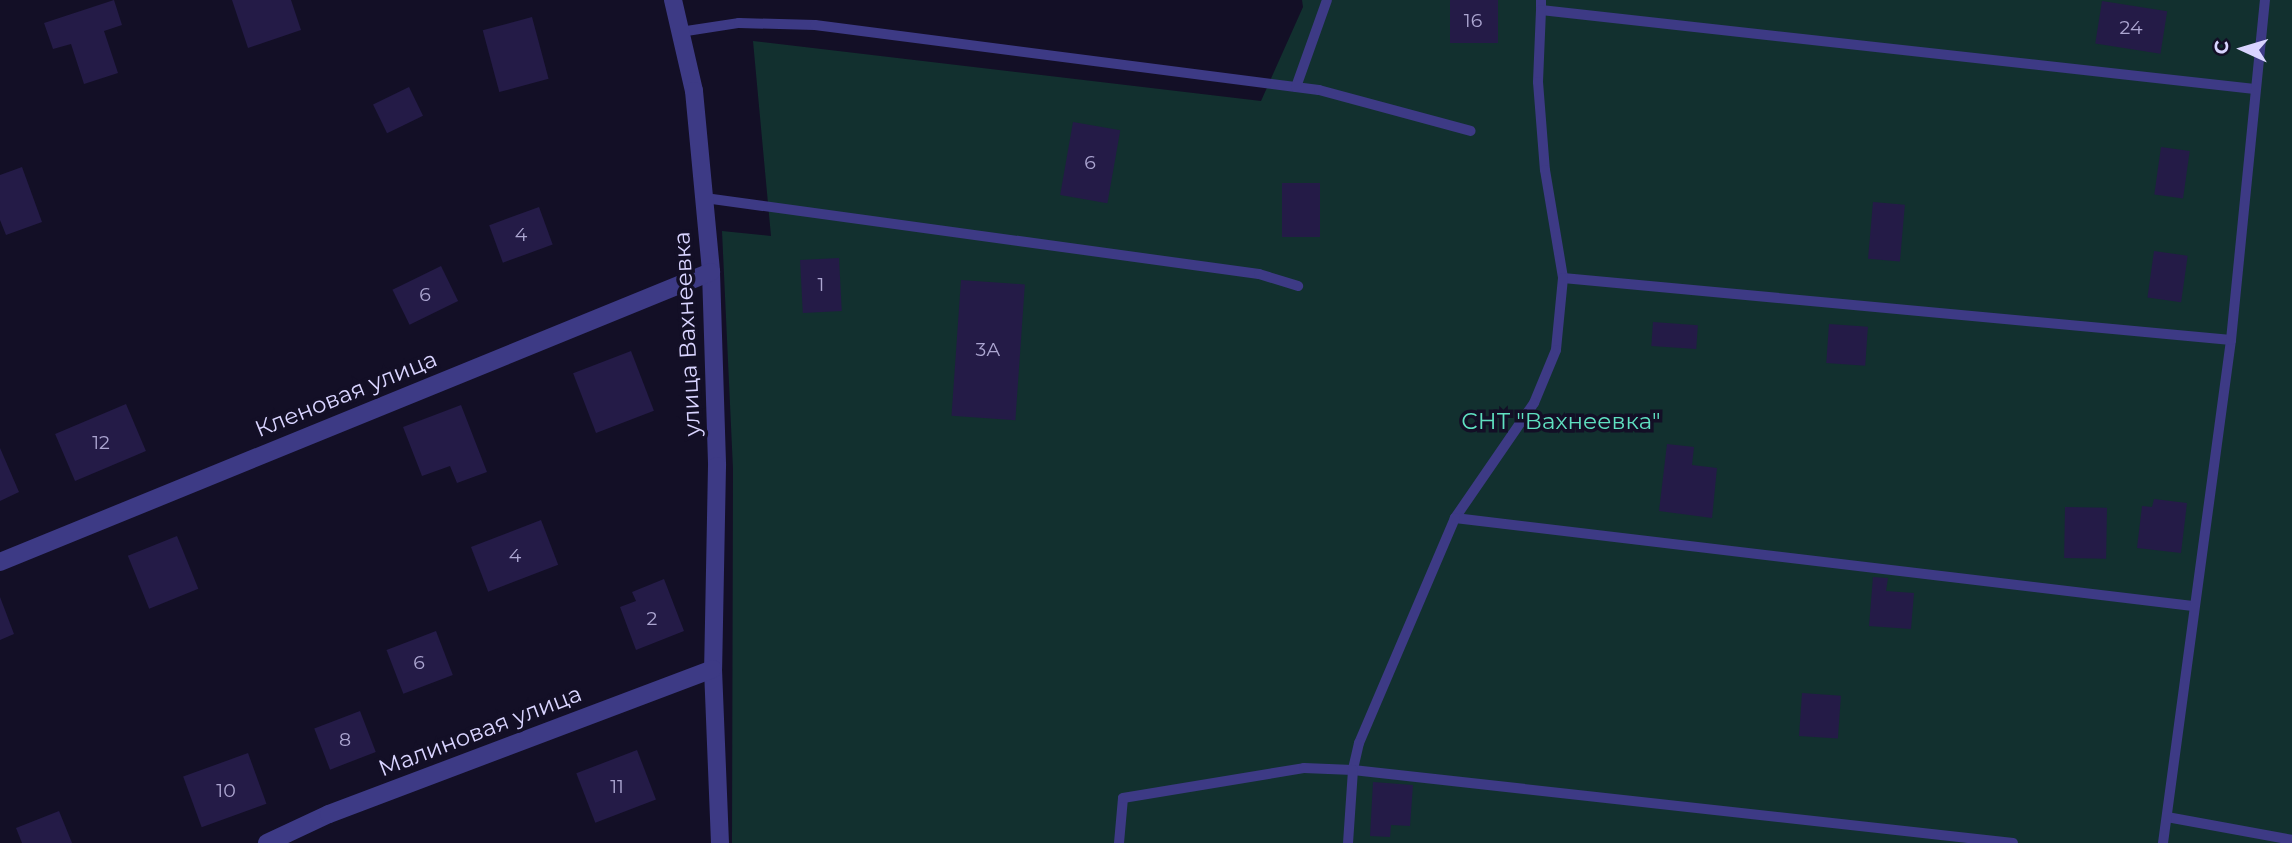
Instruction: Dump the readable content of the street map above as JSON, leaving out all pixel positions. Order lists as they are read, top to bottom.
{
  "streets": {
    "street": ["улица Вахнеевка", "Кленовая улица", "Малиновая улица"]
  },
  "crossings": [
    ["улица Вахнеевка", "Кленовая улица"],
    ["улица Вахнеевка", "Малиновая улица"]
  ],
  "parks": ["СНТ \"Вахнеевка\""],
  "house_numbers": [
    "16",
    "24",
    "6",
    "4",
    "1",
    "6",
    "3А",
    "12",
    "4",
    "2",
    "6",
    "8",
    "11",
    "10"
  ],
  "north": "left"
}
